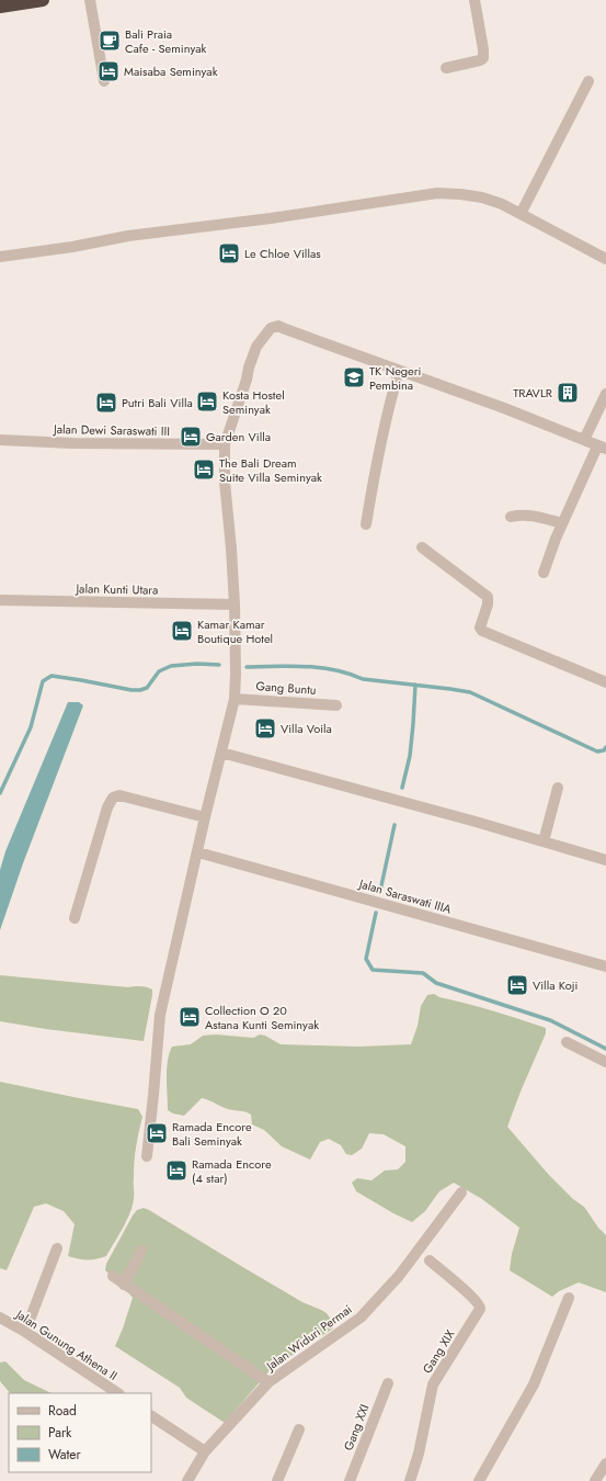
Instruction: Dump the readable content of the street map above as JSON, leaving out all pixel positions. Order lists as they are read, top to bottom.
{
  "streets": {
    "street": [
      "Jalan Dewi Saraswati III",
      "Jalan Kunti Utara",
      "Gang Buntu",
      "Jalan Saraswati IIIA",
      "Jalan Widuri Permai",
      "Jalan Gunung Athena II",
      "Gang XIX",
      "Gang XXI"
    ]
  },
  "places": {
    "cafe": ["Bali Praia Cafe - Seminyak"],
    "hotel": [
      "Maisaba Seminyak",
      "Le Chloe Villas",
      "Kosta Hostel Seminyak",
      "Putri Bali Villa",
      "Garden Villa",
      "The Bali Dream Suite Villa Seminyak",
      "Kamar Kamar Boutique Hotel",
      "Villa Voila",
      "Villa Koji",
      "Collection O 20 Astana Kunti Seminyak",
      "Ramada Encore Bali Seminyak",
      "Ramada Encore (4 star)"
    ],
    "school or university": ["TK Negeri Pembina"],
    "building": ["TRAVLR"]
  },
  "legend": ["Road", "Park", "Water"]
}
